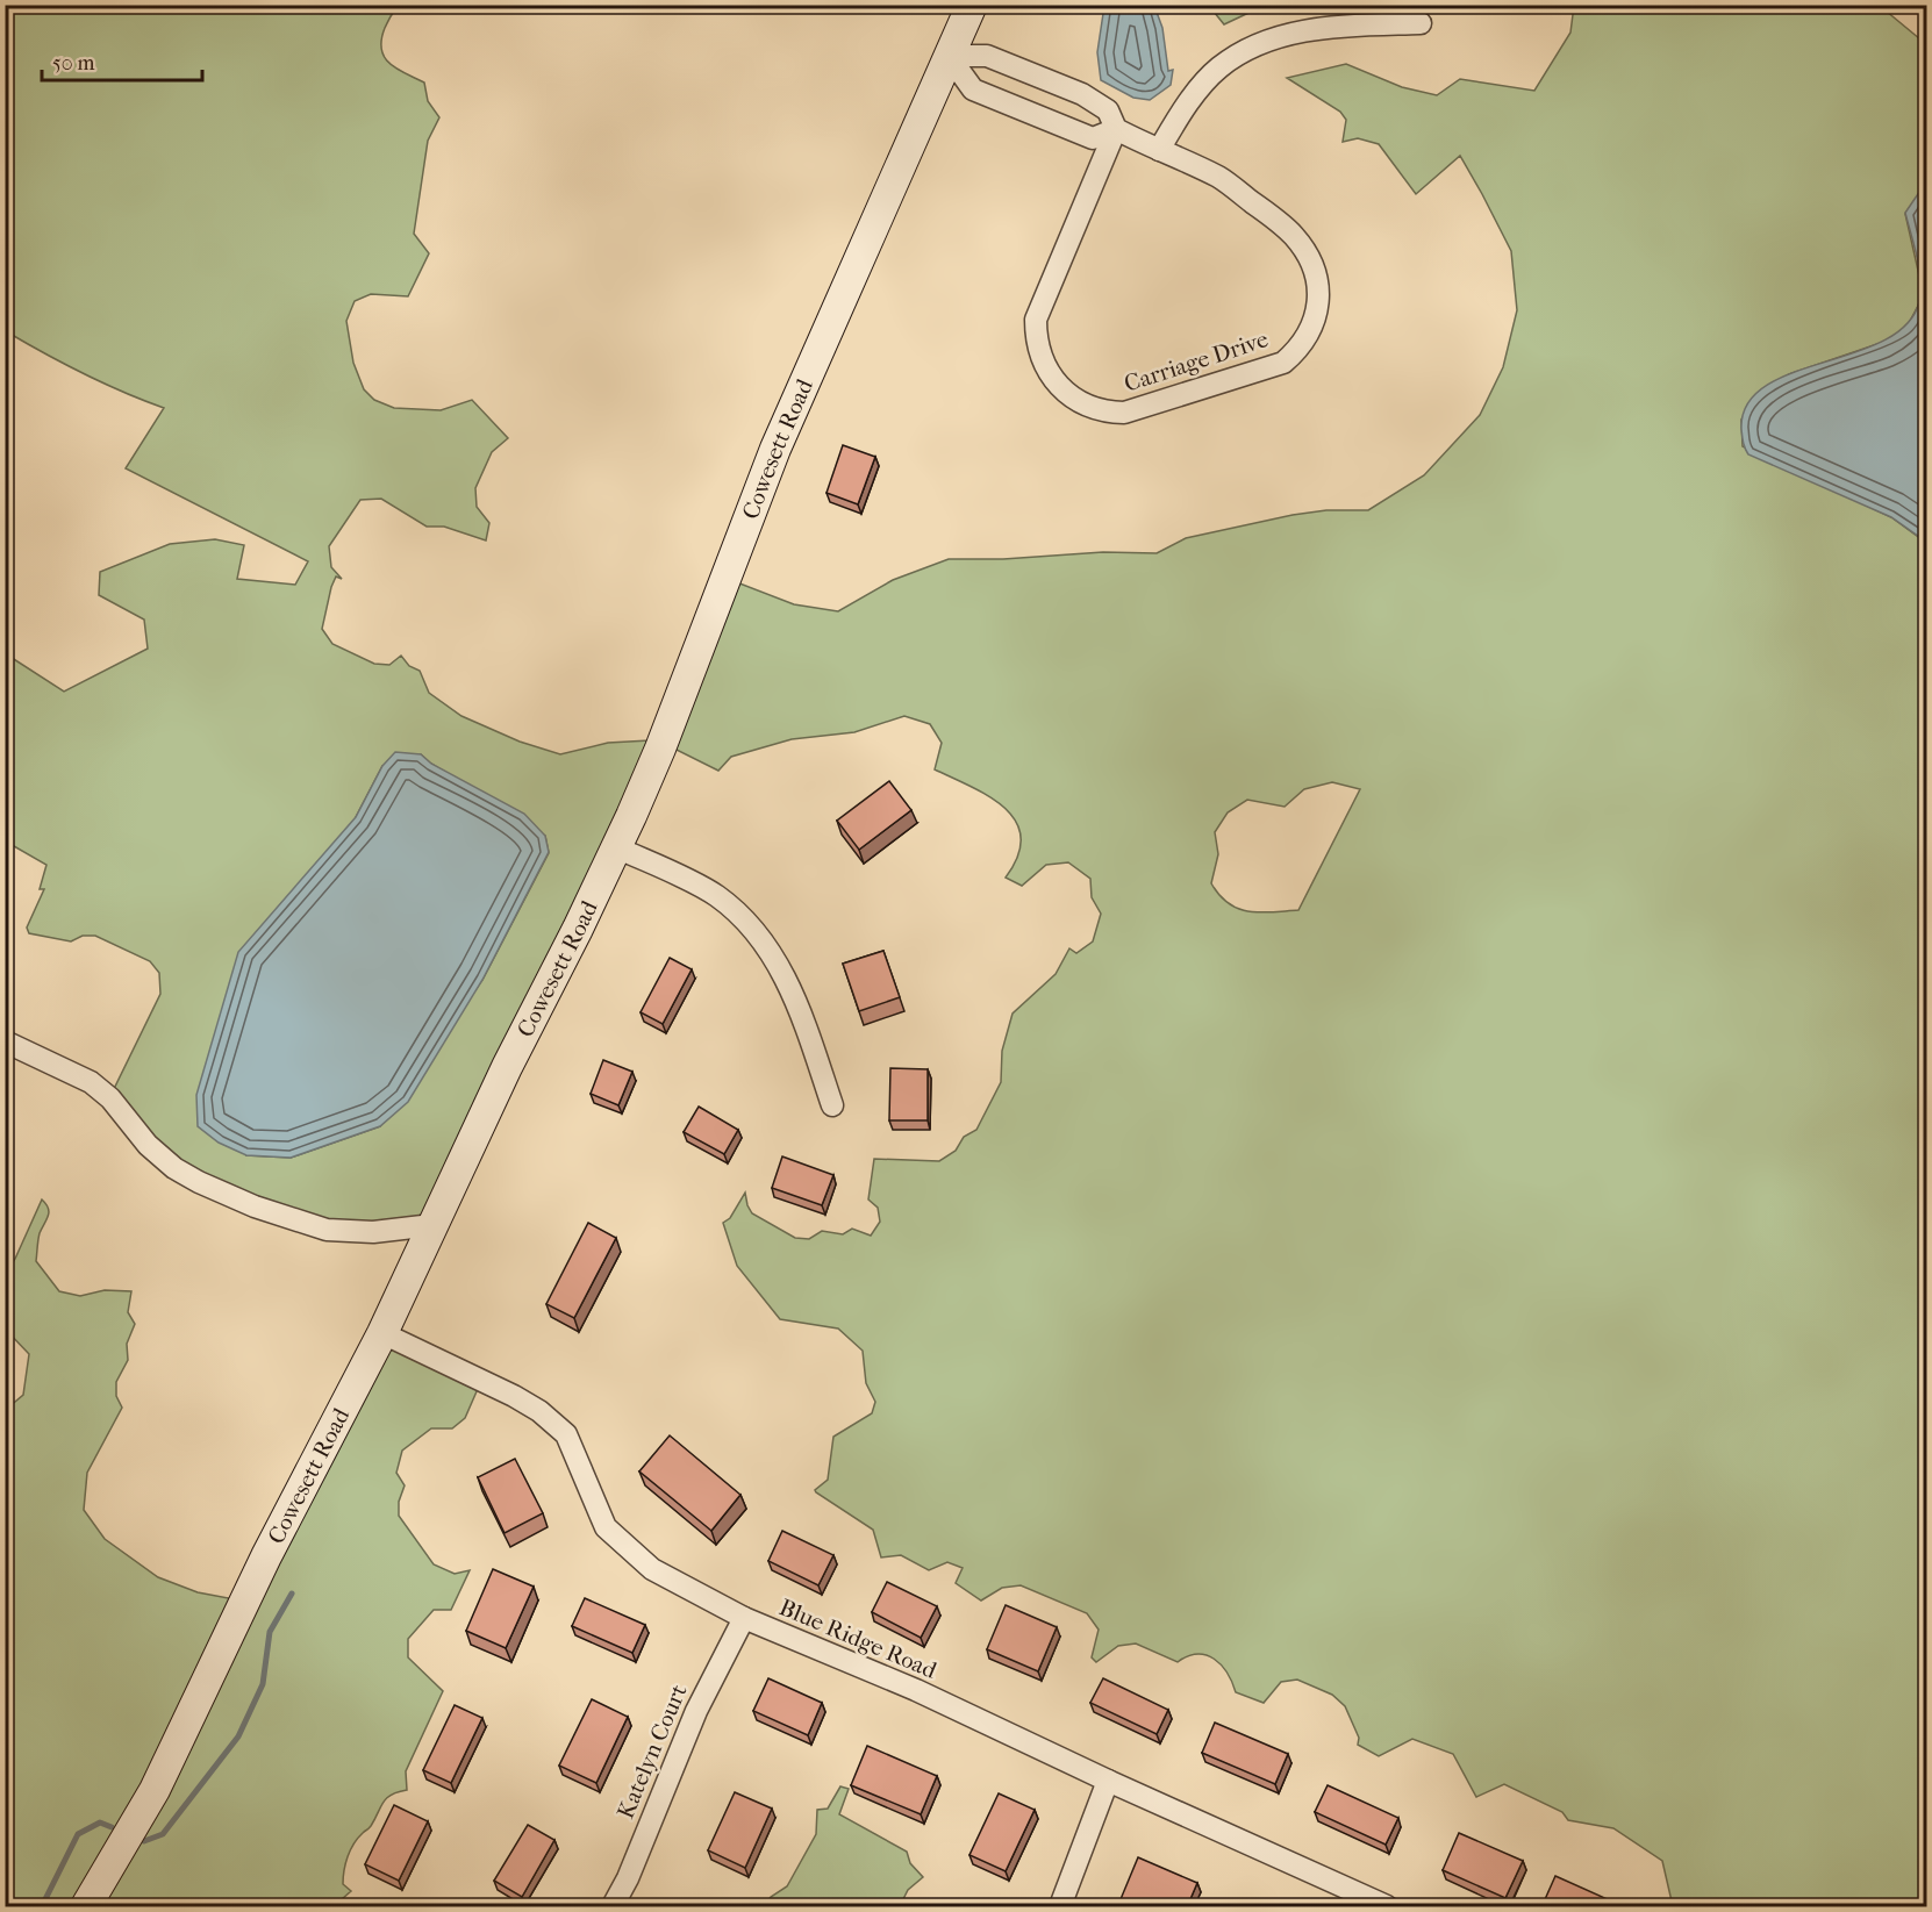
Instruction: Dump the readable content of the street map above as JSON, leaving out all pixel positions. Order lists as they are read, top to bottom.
{
  "streets": {
    "main road": ["Cowesett Road"],
    "street": ["Carriage Drive", "Blue Ridge Road", "Katelyn Court"]
  },
  "crossings": [
    ["Carriage Drive", "Cowesett Road"],
    ["Cowesett Road", "Blue Ridge Road"],
    ["Blue Ridge Road", "Katelyn Court"]
  ],
  "scale_bar": "50 m"
}
